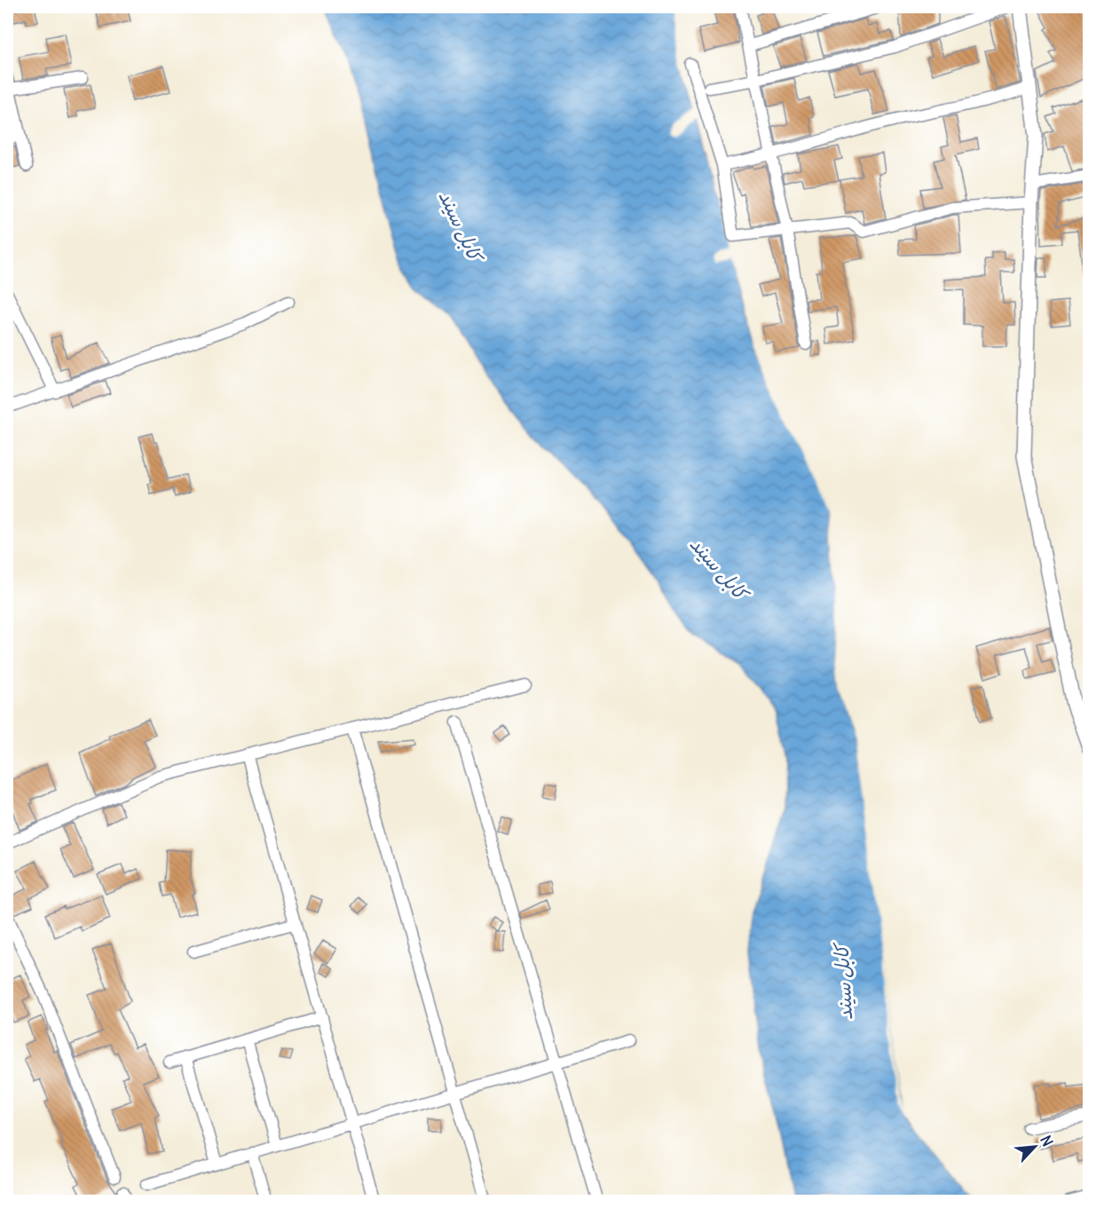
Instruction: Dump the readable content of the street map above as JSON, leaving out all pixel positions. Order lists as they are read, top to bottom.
{
  "water": ["کابل سيند"],
  "north": "top right"
}
